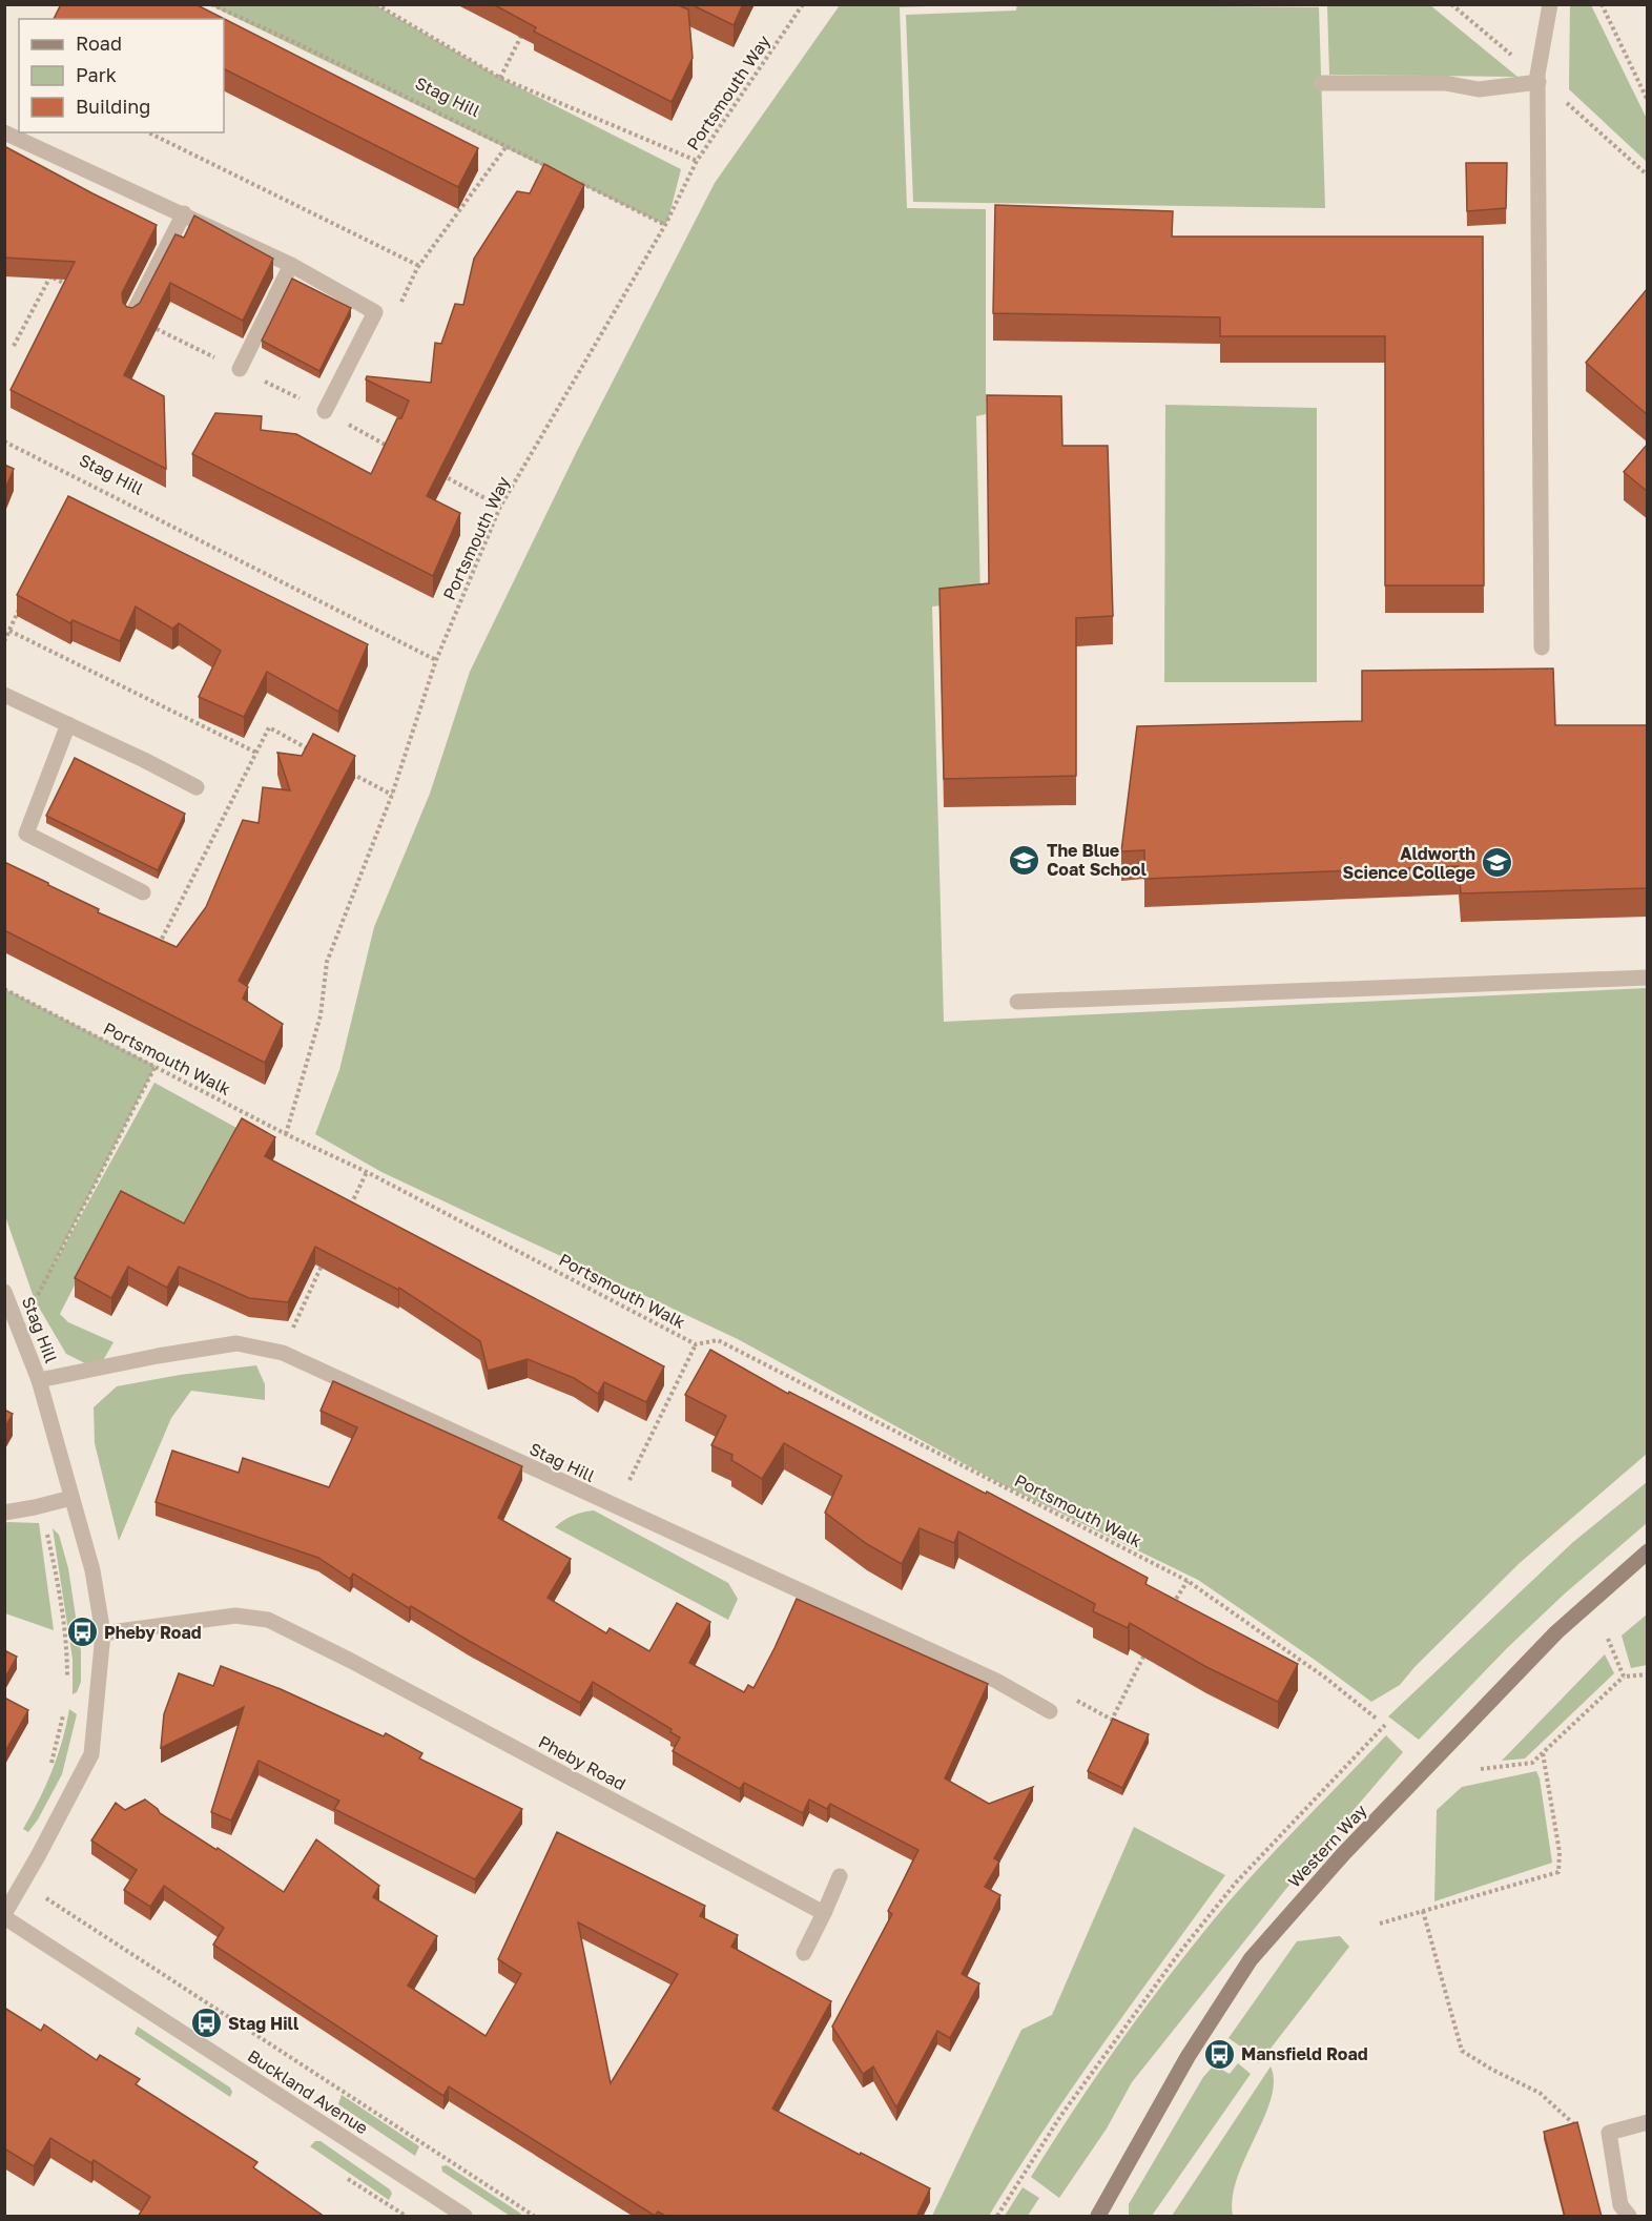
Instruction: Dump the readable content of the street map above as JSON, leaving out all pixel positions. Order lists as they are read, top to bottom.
{
  "streets": {
    "street": [
      "Stag Hill",
      "Pheby Road",
      "Western Way",
      "Buckland Avenue"
    ],
    "path": ["Portsmouth Way", "Portsmouth Walk"]
  },
  "crossings": [
    ["Portsmouth Way", "Stag Hill"],
    ["Portsmouth Way", "Portsmouth Walk"],
    ["Stag Hill", "Pheby Road"],
    ["Stag Hill", "Buckland Avenue"]
  ],
  "places": {
    "school or university": ["The Blue Coat School", "Aldworth Science College"],
    "bus stop": ["Pheby Road", "Stag Hill", "Mansfield Road"]
  },
  "legend": ["Road", "Park", "Building"]
}
